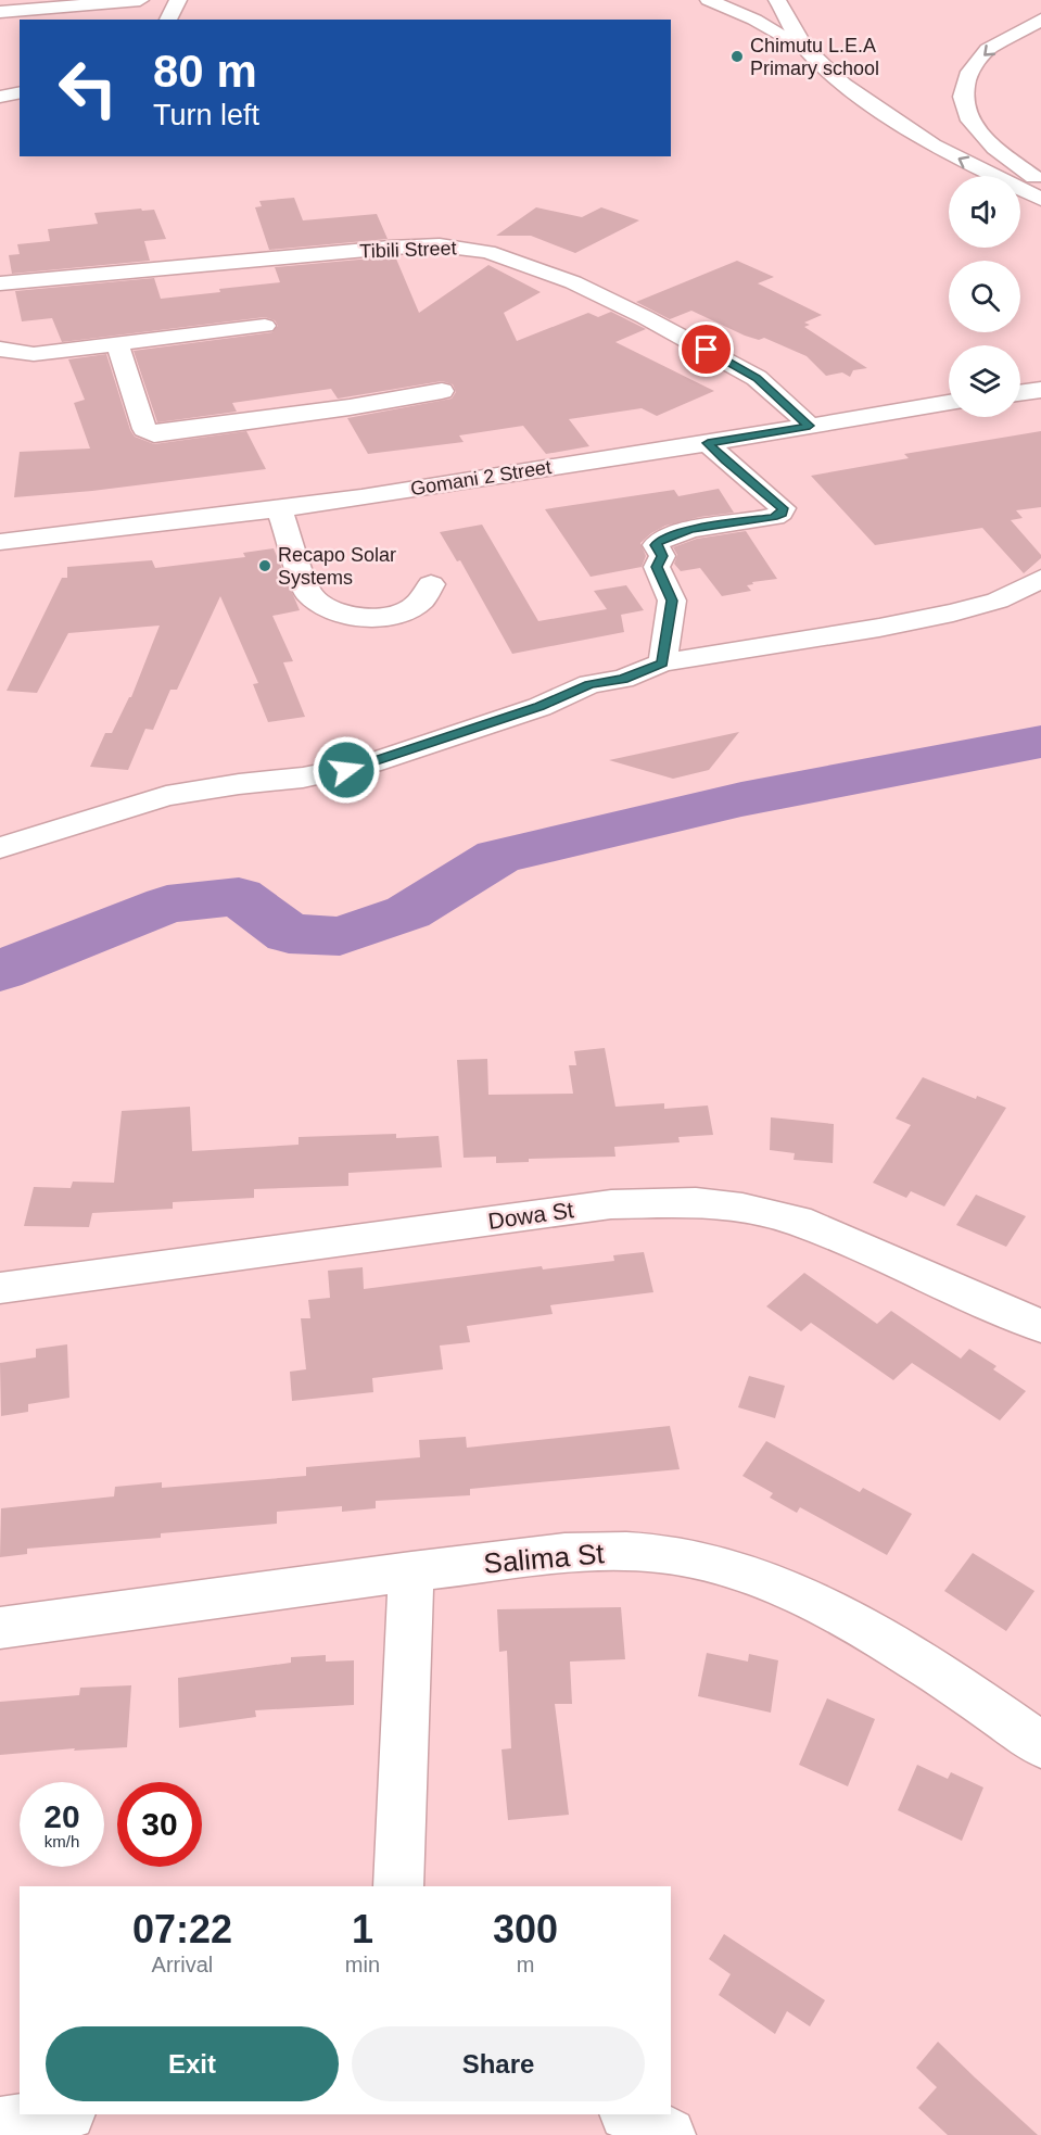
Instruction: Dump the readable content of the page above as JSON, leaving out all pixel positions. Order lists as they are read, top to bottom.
{
  "streets": {
    "main road": [
      "Tibili Street",
      "Gomani 2 Street",
      "Dowa St",
      "Salima St"
    ]
  },
  "crossings": [
    ["Tibili Street", "Gomani 2 Street"]
  ],
  "places": ["Chimutu L.E.A Primary school", "Recapo Solar Systems"],
  "page": {
    "turn": ["80 m", "Turn left"],
    "speed": "20 km/h",
    "limit": "30",
    "eta": [
      "07:22",
      "Arrival",
      "1",
      "min",
      "300",
      "m"
    ],
    "buttons": ["Exit", "Share"]
  }
}
